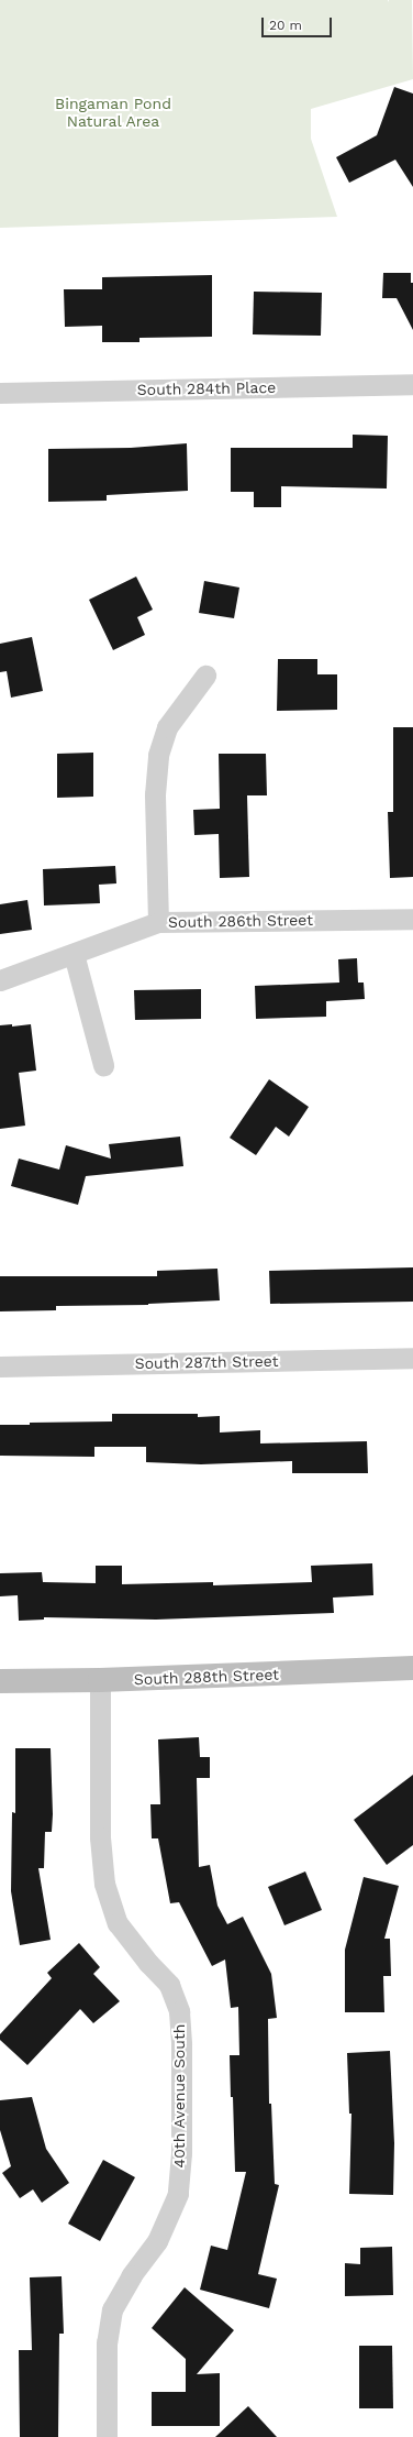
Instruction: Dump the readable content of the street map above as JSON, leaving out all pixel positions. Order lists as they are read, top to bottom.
{
  "streets": {
    "main road": ["South 288th Street"],
    "street": [
      "South 284th Place",
      "South 286th Street",
      "South 287th Street",
      "40th Avenue South"
    ]
  },
  "crossings": [
    ["South 288th Street", "40th Avenue South"]
  ],
  "parks": ["Bingaman Pond Natural Area"],
  "scale_bar": "20 m"
}
